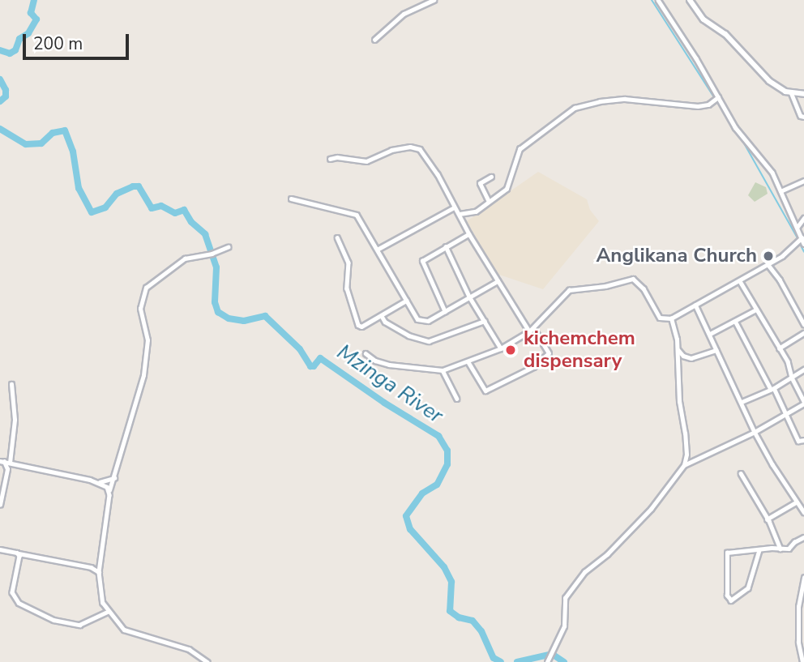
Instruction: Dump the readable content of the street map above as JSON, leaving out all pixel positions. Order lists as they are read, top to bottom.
{
  "water": ["Mzinga River"],
  "places": ["Anglikana Church", "kichemchem dispensary"],
  "scale_bar": "200 m"
}
